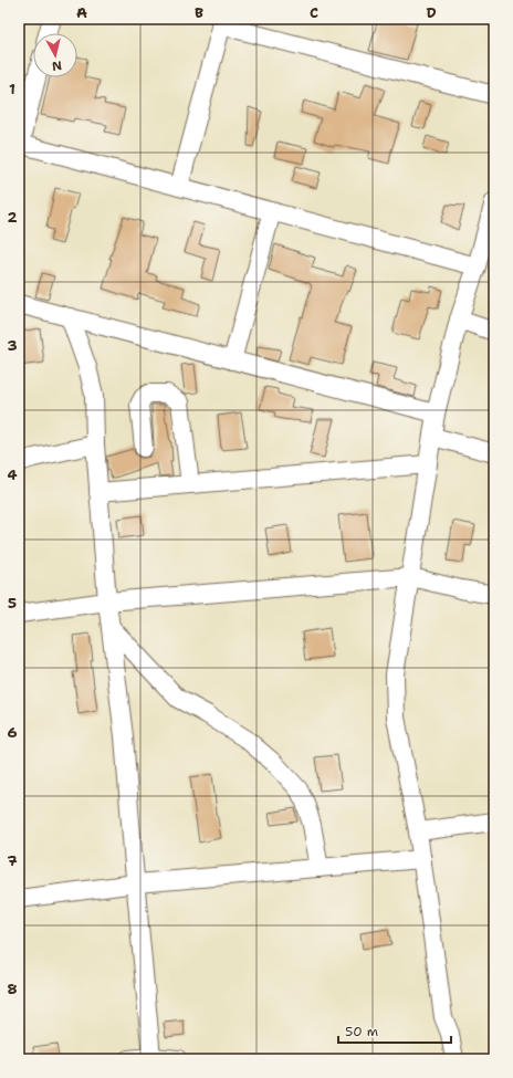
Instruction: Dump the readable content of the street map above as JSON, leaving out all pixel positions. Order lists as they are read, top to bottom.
{
  "scale_bar": "50 m",
  "north": "bottom",
  "grid": {
    "columns": [
      "A",
      "B",
      "C",
      "D"
    ],
    "rows": [
      "1",
      "2",
      "3",
      "4",
      "5",
      "6",
      "7",
      "8"
    ]
  }
}
